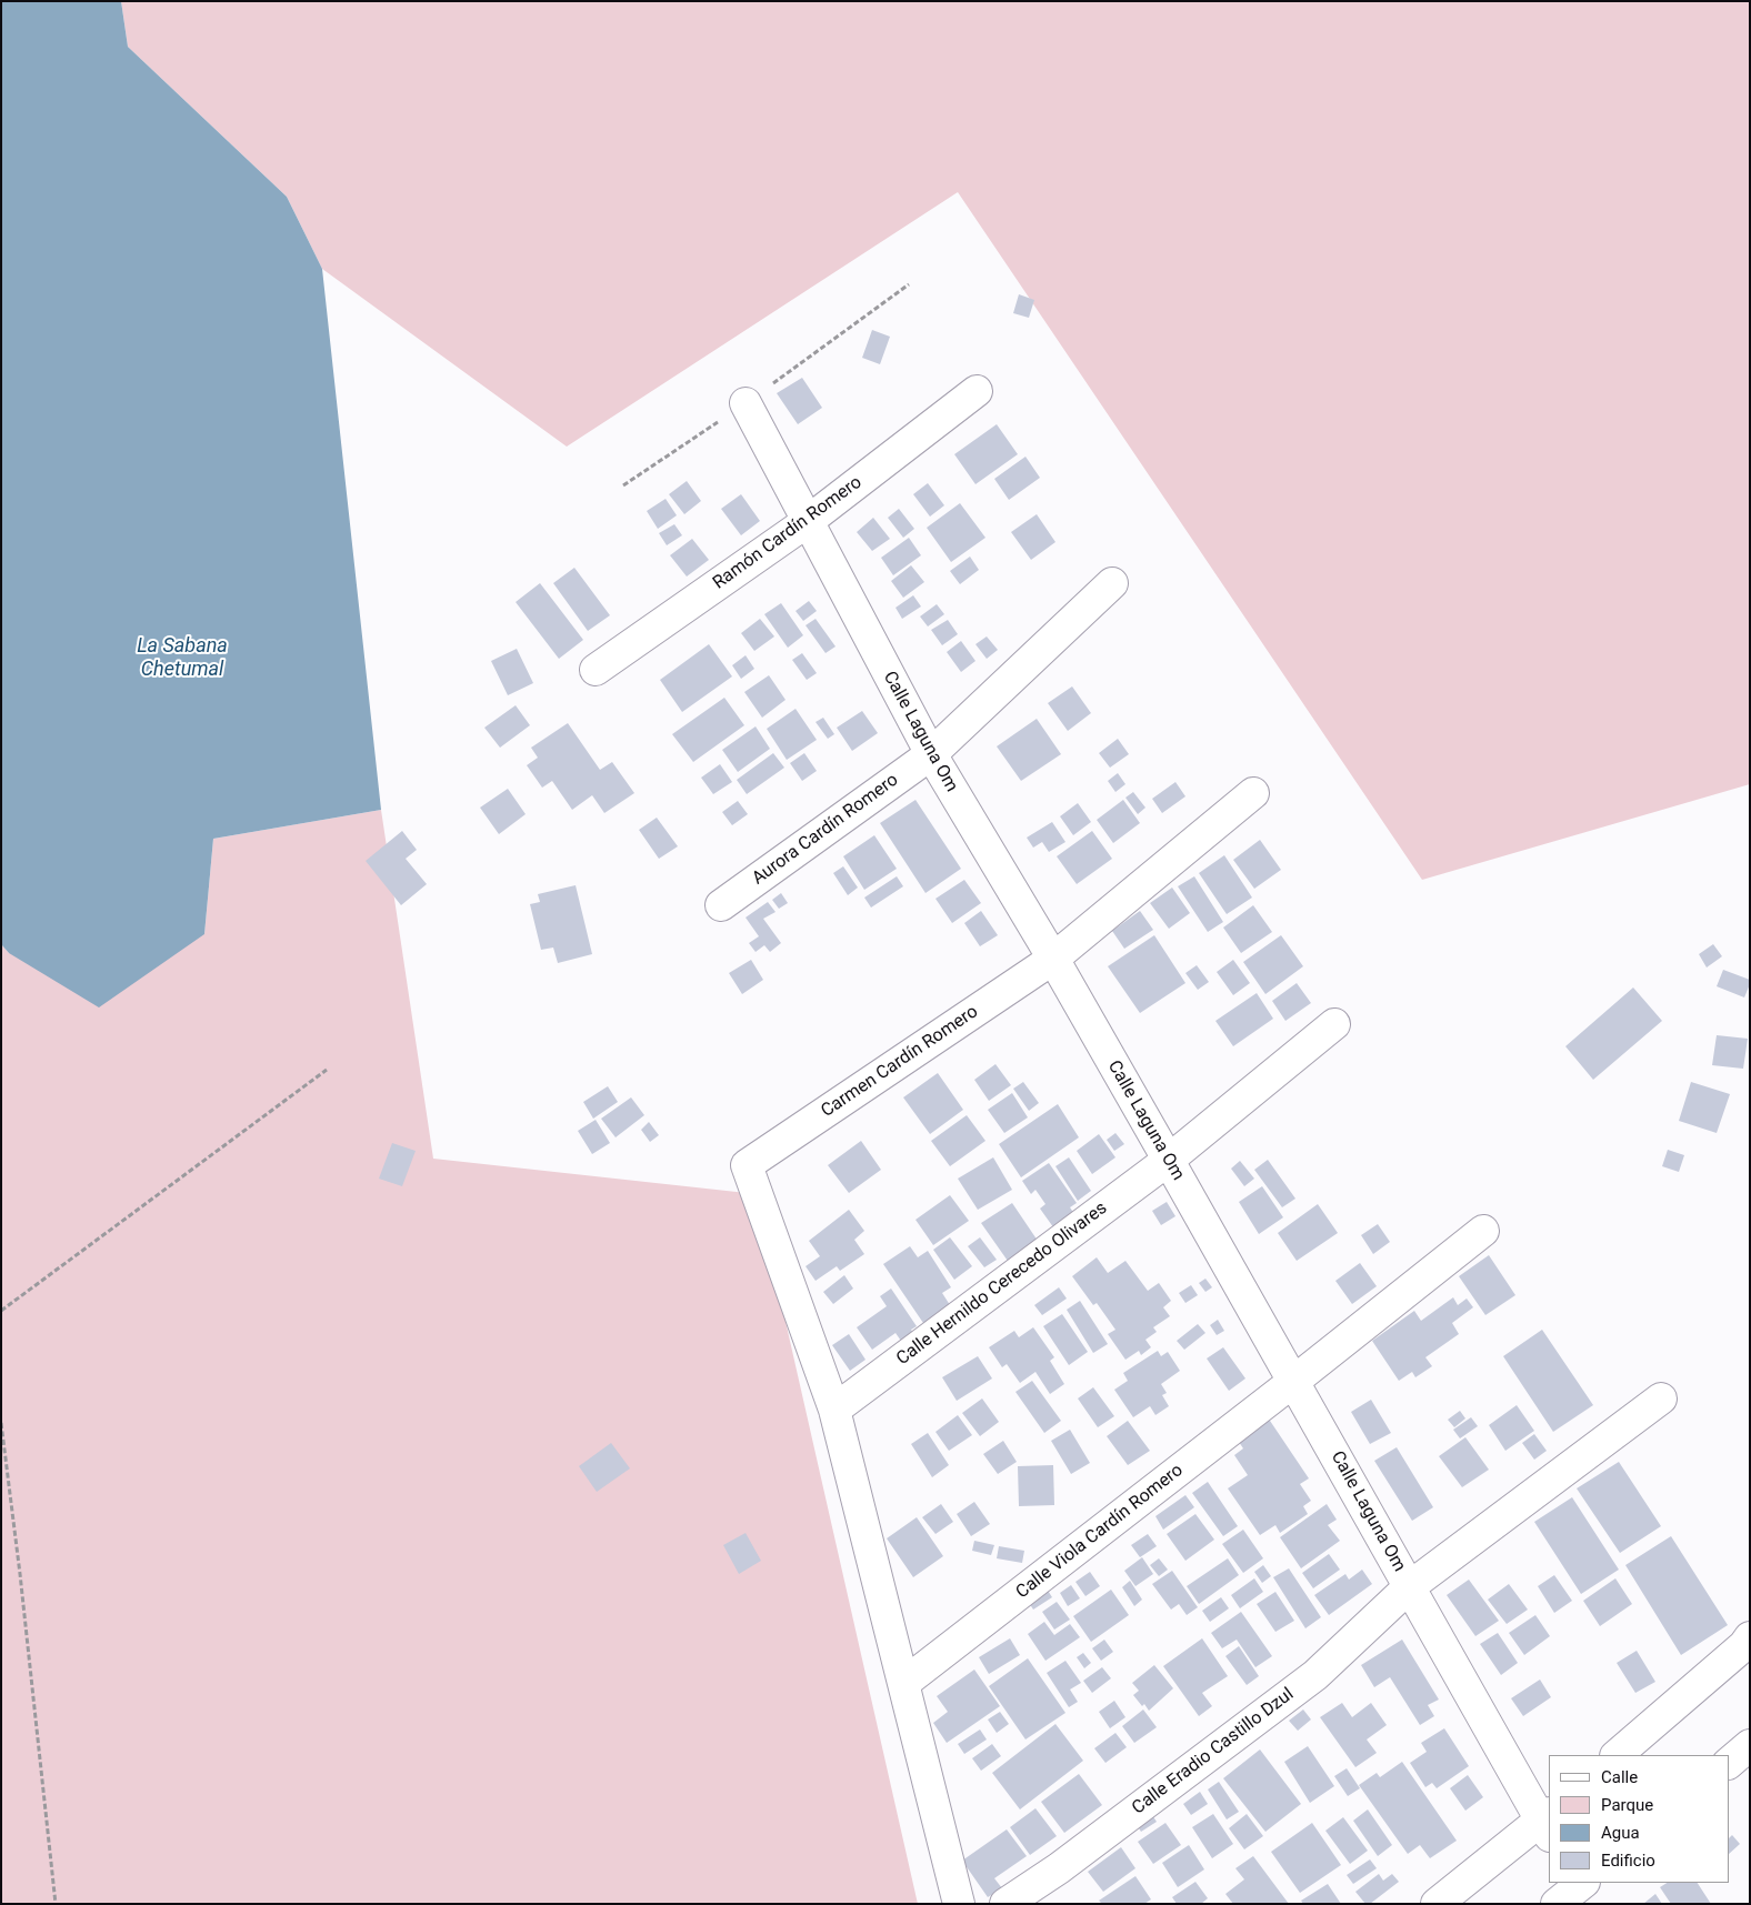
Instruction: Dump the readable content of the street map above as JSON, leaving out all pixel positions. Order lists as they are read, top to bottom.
{
  "streets": {
    "street": [
      "Ramón Cardín Romero",
      "Calle Laguna Om",
      "Aurora Cardín Romero",
      "Carmen Cardín Romero",
      "Calle Hernildo Cerecedo Olivares",
      "Calle Viola Cardín Romero",
      "Calle Eradio Castillo Dzul"
    ]
  },
  "crossings": [
    ["Ramón Cardín Romero", "Calle Laguna Om"],
    ["Calle Laguna Om", "Aurora Cardín Romero"],
    ["Calle Laguna Om", "Carmen Cardín Romero"],
    ["Calle Laguna Om", "Calle Hernildo Cerecedo Olivares"],
    ["Calle Laguna Om", "Calle Viola Cardín Romero"],
    ["Calle Laguna Om", "Calle Eradio Castillo Dzul"],
    ["Carmen Cardín Romero", "Calle Hernildo Cerecedo Olivares"]
  ],
  "water": ["La Sabana Chetumal"],
  "legend": [
    "Calle",
    "Parque",
    "Agua",
    "Edificio"
  ]
}
